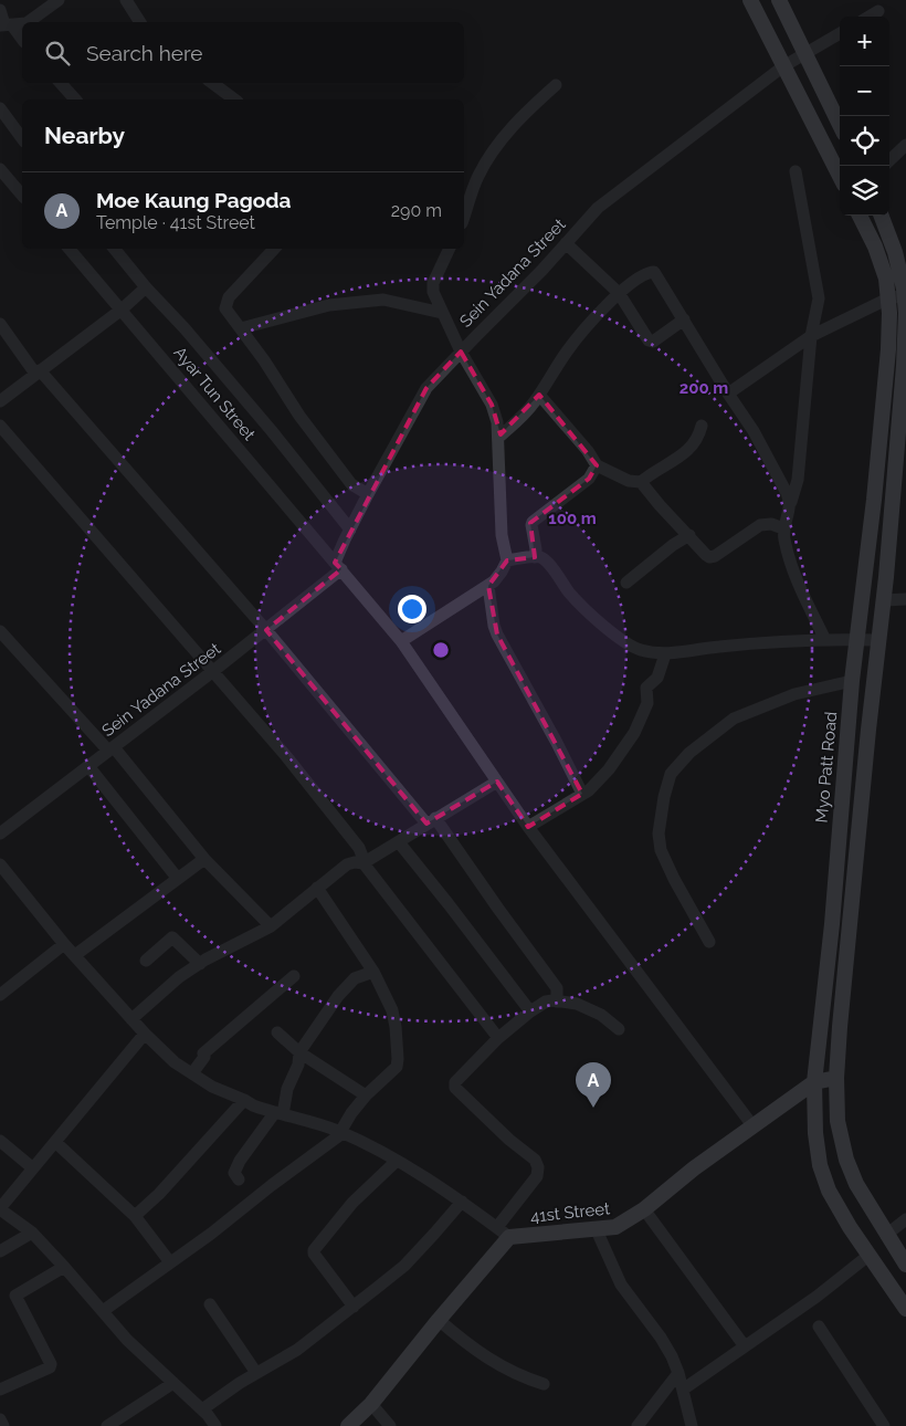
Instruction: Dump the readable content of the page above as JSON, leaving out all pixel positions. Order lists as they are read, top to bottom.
{
  "streets": {
    "main road": ["Myo Patt Road", "41st Street"],
    "street": ["Sein Yadana Street", "Ayar Tun Street"]
  },
  "crossings": [
    ["Sein Yadana Street", "Ayar Tun Street"],
    ["Ayar Tun Street", "41st Street"],
    ["Myo Patt Road", "41st Street"]
  ],
  "page": {
    "map_buttons": ["+", "−"],
    "search": "Search here",
    "heading": "Nearby",
    "list": [
      {
        "mark": "A",
        "name": "Moe Kaung Pagoda",
        "note": "Temple · 41st Street",
        "value": "290 m"
      }
    ],
    "pins": "A"
  },
  "rings": ["200 m", "100 m"]
}
